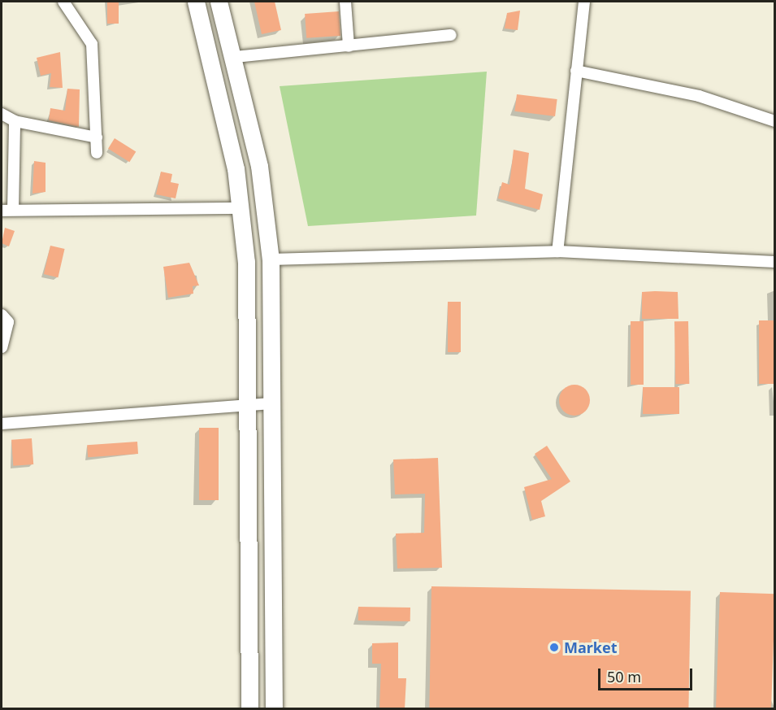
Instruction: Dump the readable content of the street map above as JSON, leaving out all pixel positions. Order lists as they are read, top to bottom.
{
  "places": ["Market"],
  "scale_bar": "50 m"
}
